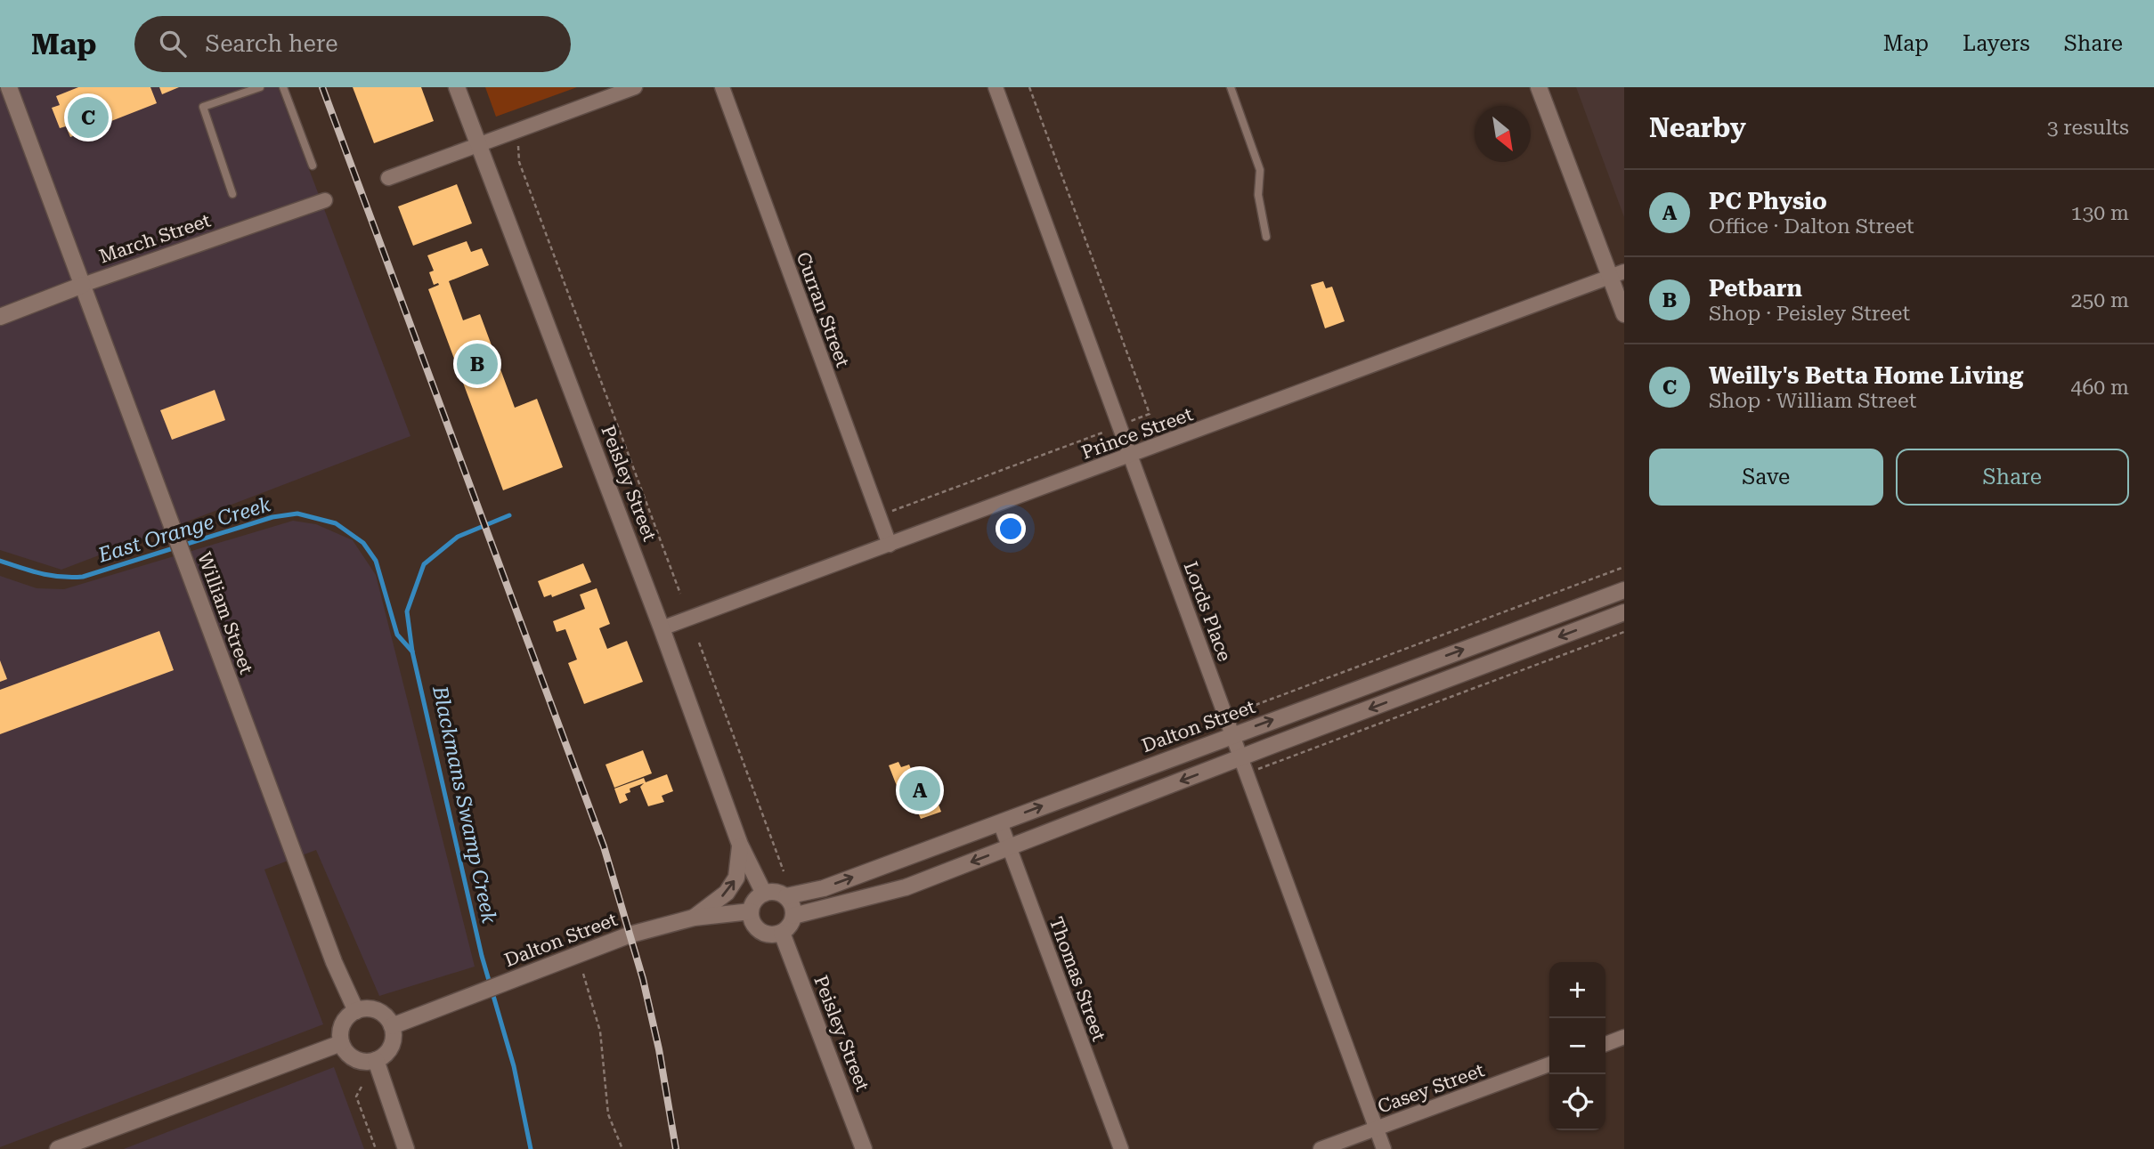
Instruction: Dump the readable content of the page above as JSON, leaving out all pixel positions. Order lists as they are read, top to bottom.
{
  "streets": {
    "main road": [
      "March Street",
      "Peisley Street",
      "William Street",
      "Dalton Street"
    ],
    "street": [
      "Curran Street",
      "Prince Street",
      "Lords Place",
      "Thomas Street",
      "Casey Street"
    ]
  },
  "crossings": [
    ["March Street", "William Street"],
    ["Curran Street", "Prince Street"],
    ["Prince Street", "Peisley Street"],
    ["Prince Street", "Lords Place"],
    ["Peisley Street", "Dalton Street"],
    ["Lords Place", "Dalton Street"],
    ["Lords Place", "Casey Street"],
    ["William Street", "Dalton Street"],
    ["Dalton Street", "Thomas Street"]
  ],
  "water": ["East Orange Creek", "Blackmans Swamp Creek"],
  "north": "bottom right",
  "page": {
    "header": "Map",
    "search": "Search here",
    "nav": ["Map", "Layers", "Share"],
    "heading": ["Nearby", "3 results"],
    "pins": ["C", "B", "A"],
    "list": [
      {
        "mark": "A",
        "name": "PC Physio",
        "note": "Office · Dalton Street",
        "value": "130 m"
      },
      {
        "mark": "B",
        "name": "Petbarn",
        "note": "Shop · Peisley Street",
        "value": "250 m"
      },
      {
        "mark": "C",
        "name": "Weilly's Betta Home Living",
        "note": "Shop · William Street",
        "value": "460 m"
      }
    ],
    "buttons": ["Save", "Share"],
    "map_buttons": ["+", "−"]
  }
}
